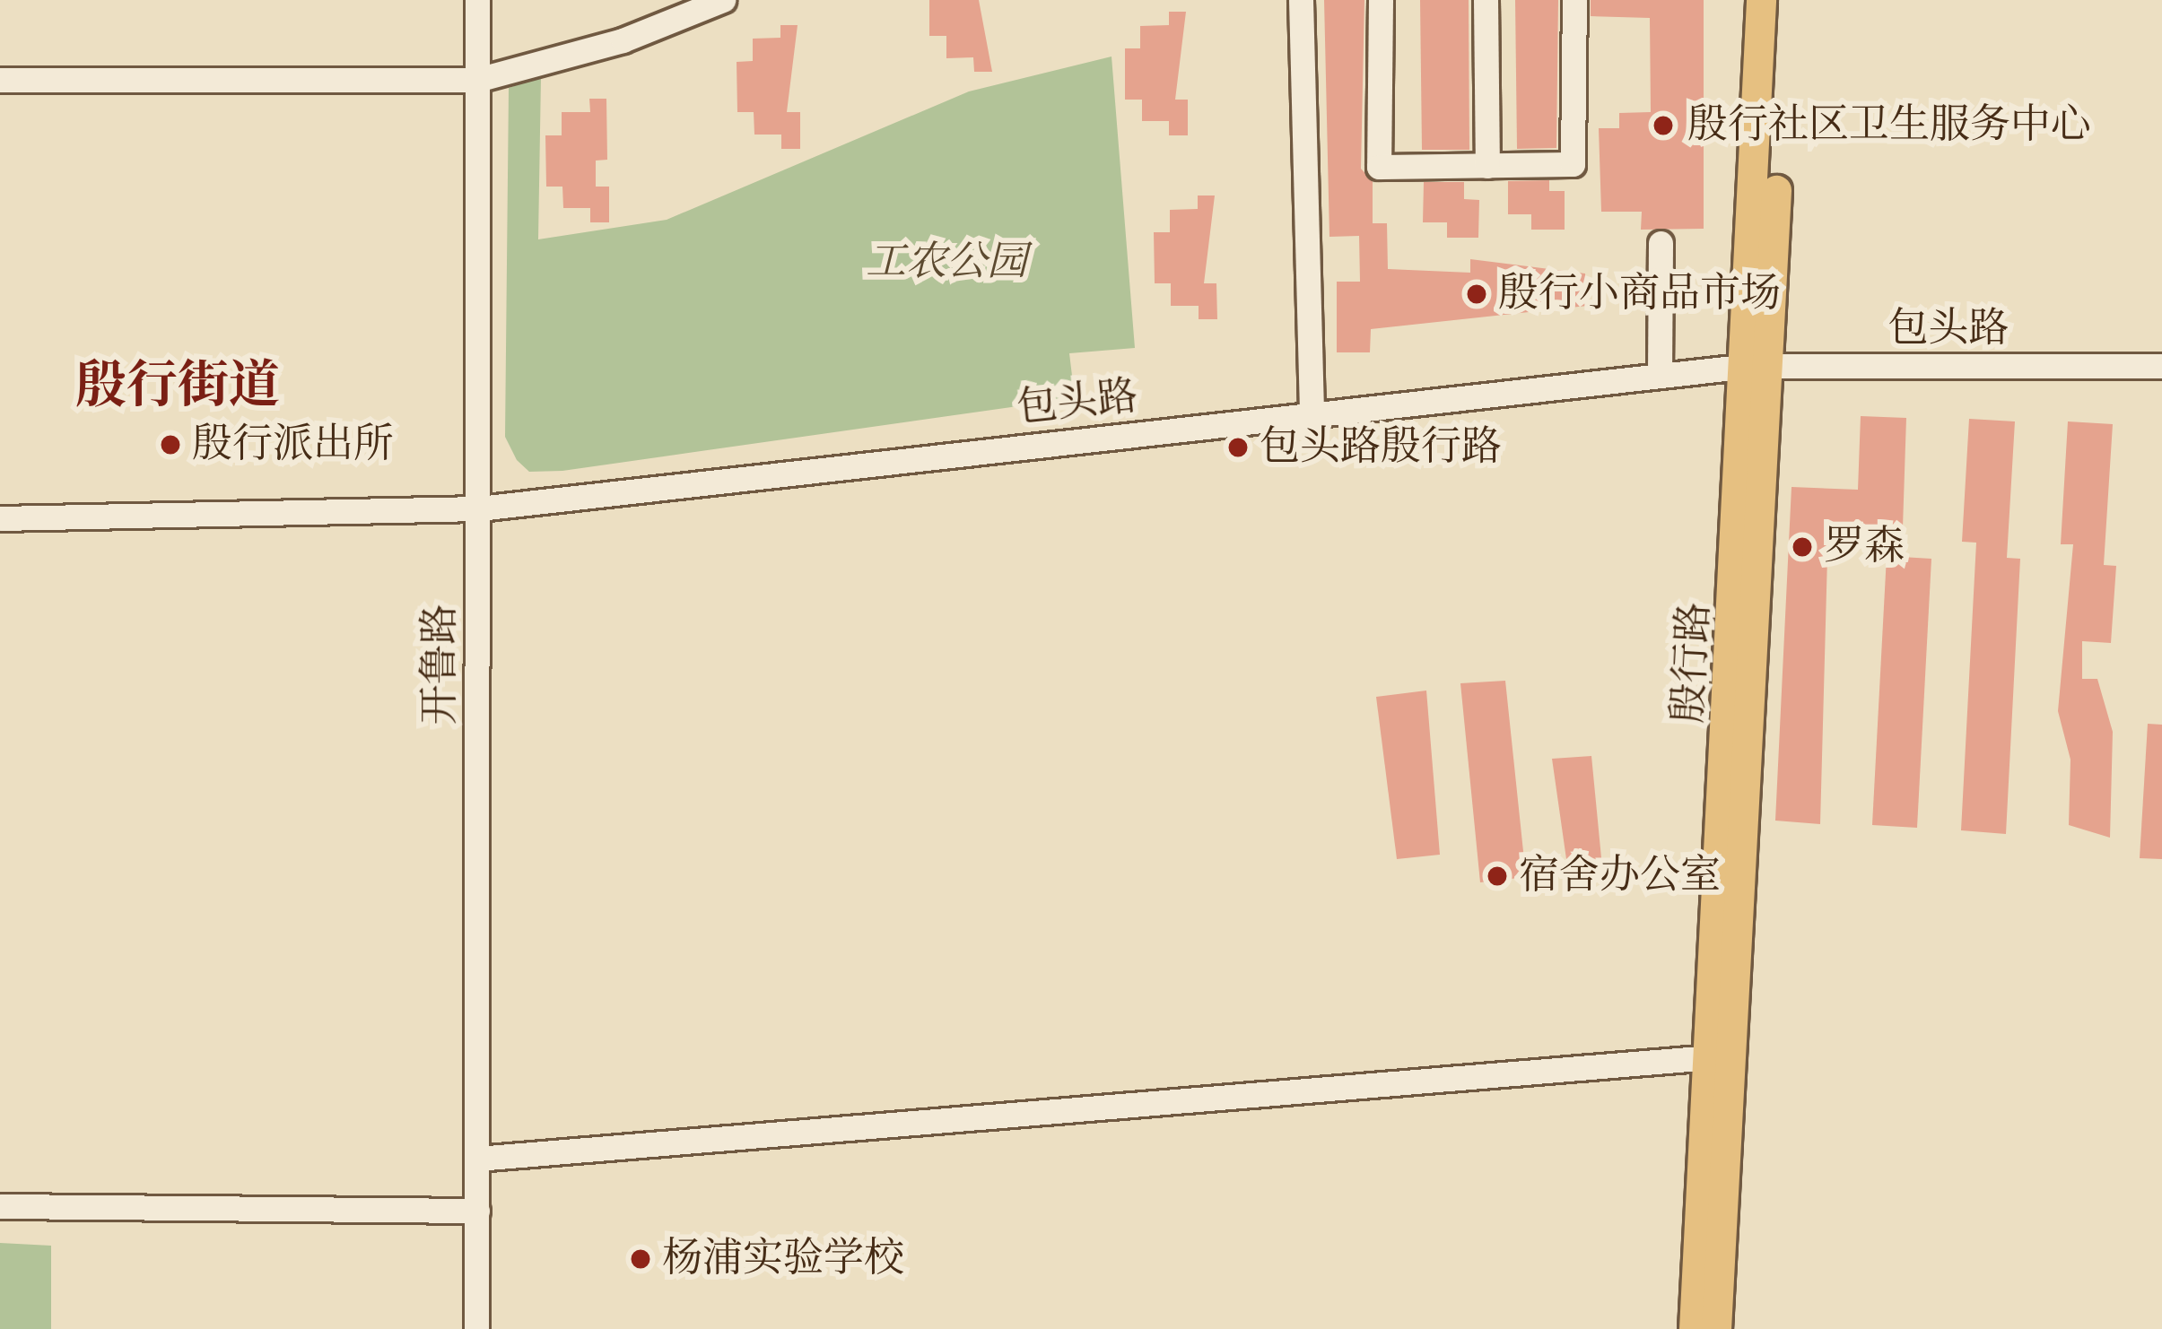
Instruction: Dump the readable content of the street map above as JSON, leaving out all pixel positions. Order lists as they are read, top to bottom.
{
  "streets": {
    "main road": ["殷行路"],
    "street": ["包头路", "开鲁路"]
  },
  "crossings": [
    ["包头路", "殷行路"],
    ["包头路", "开鲁路"]
  ],
  "districts": ["殷行街道"],
  "parks": ["工农公园"],
  "places": [
    "殷行社区卫生服务中心",
    "殷行小商品市场",
    "殷行派出所",
    "包头路殷行路",
    "罗森",
    "宿舍办公室",
    "杨浦实验学校"
  ]
}
